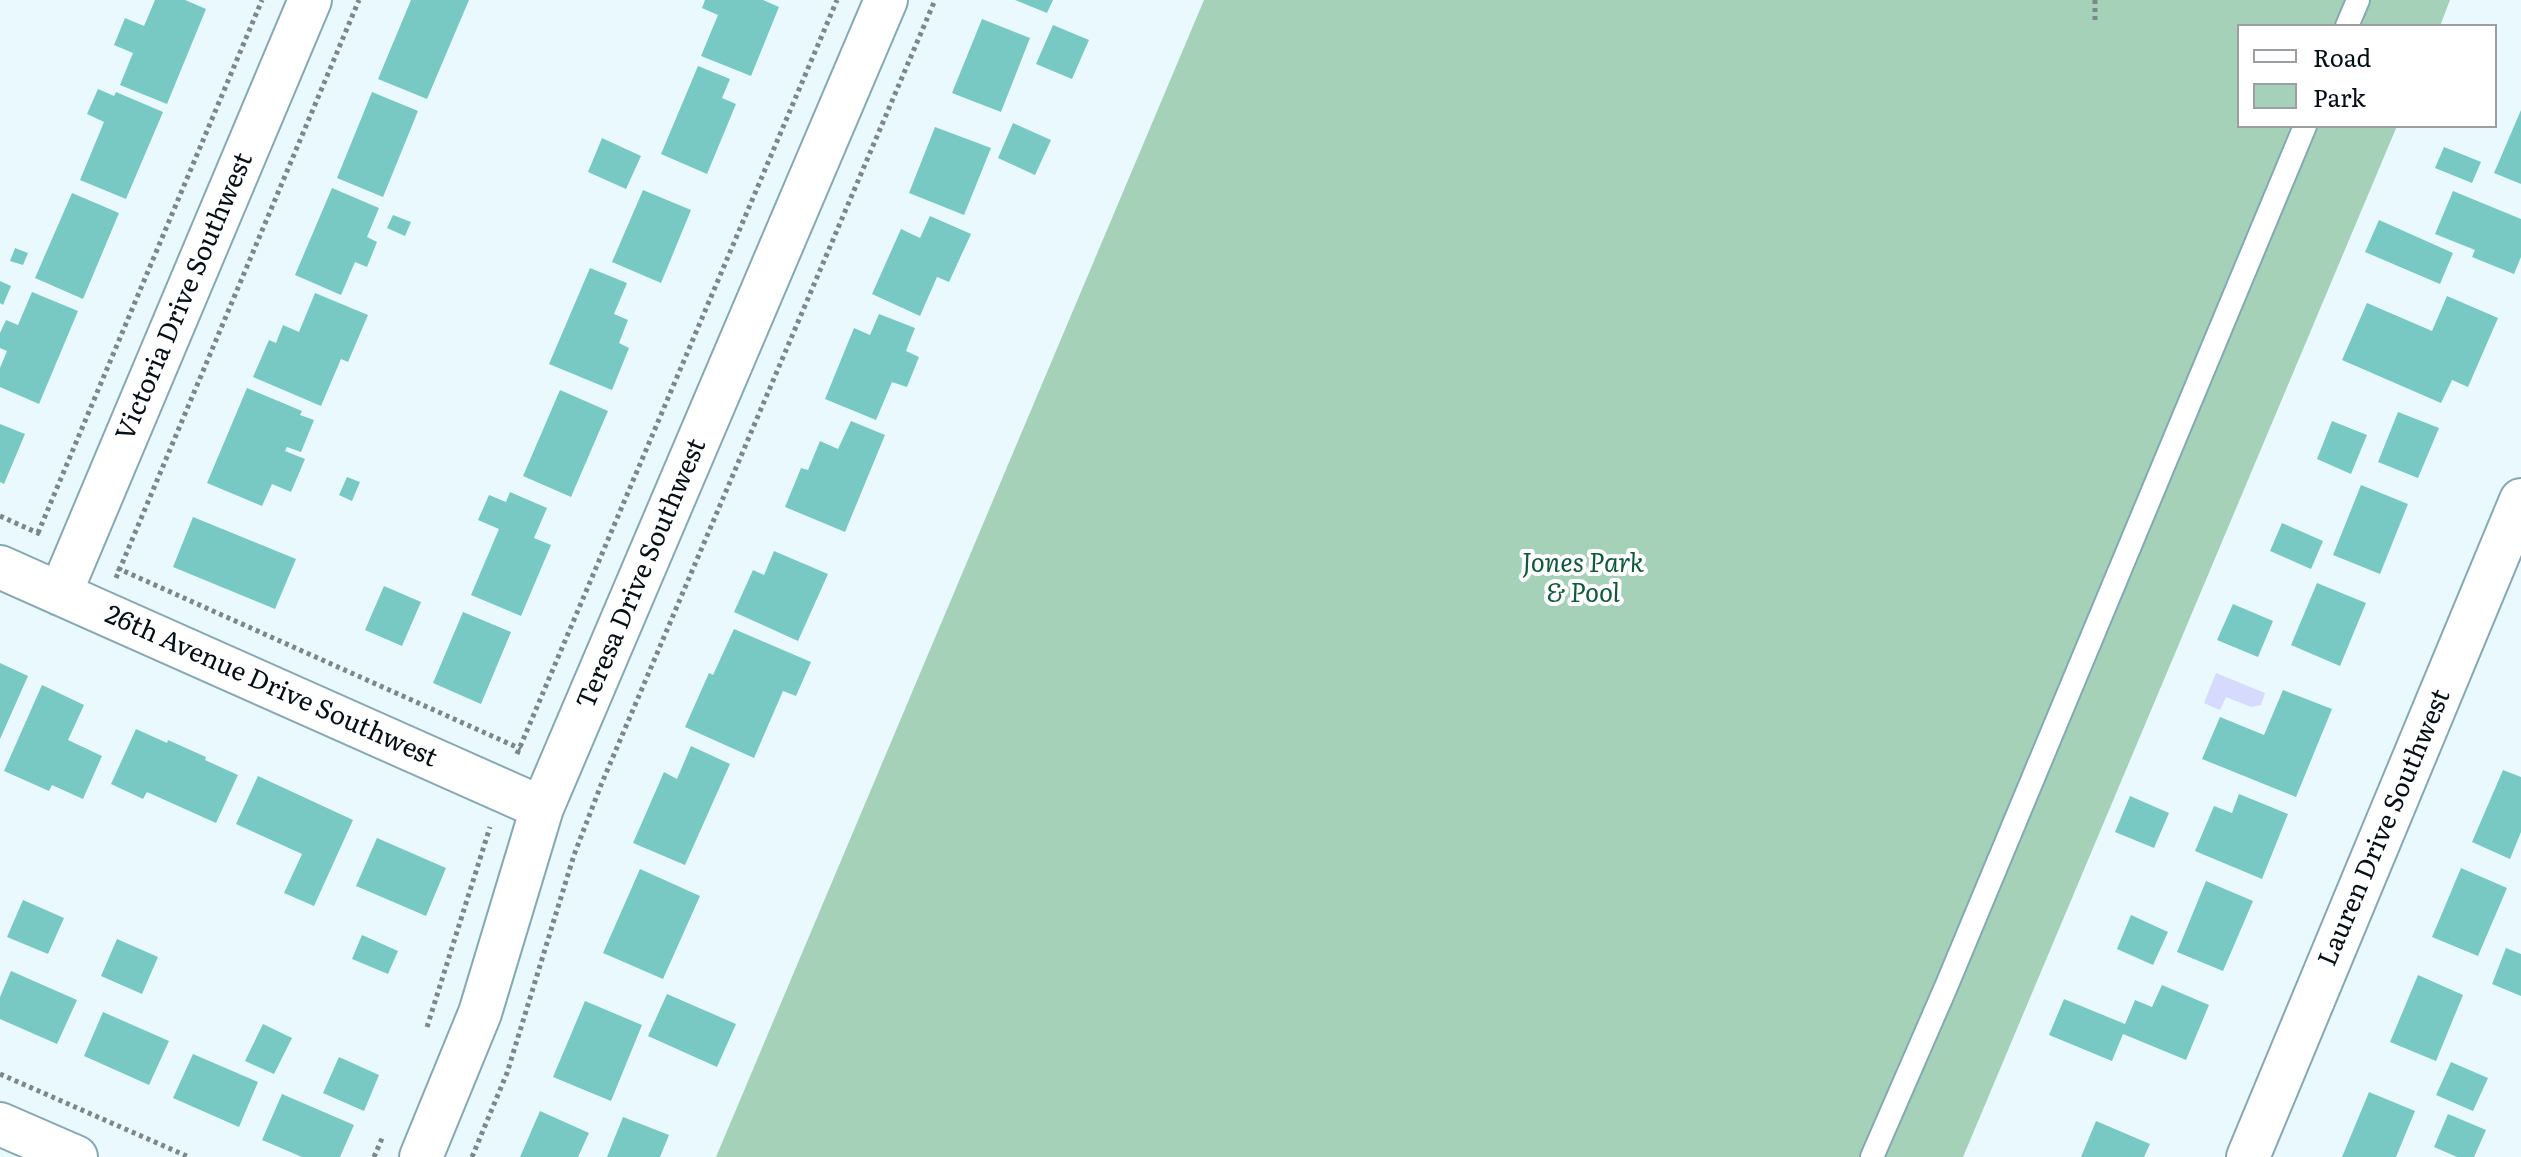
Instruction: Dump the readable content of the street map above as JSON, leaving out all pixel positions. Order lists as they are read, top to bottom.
{
  "streets": {
    "street": [
      "Victoria Drive Southwest",
      "Teresa Drive Southwest",
      "26th Avenue Drive Southwest",
      "Lauren Drive Southwest"
    ]
  },
  "crossings": [
    ["Victoria Drive Southwest", "26th Avenue Drive Southwest"],
    ["Teresa Drive Southwest", "26th Avenue Drive Southwest"]
  ],
  "parks": ["Jones Park & Pool"],
  "legend": ["Road", "Park"]
}
